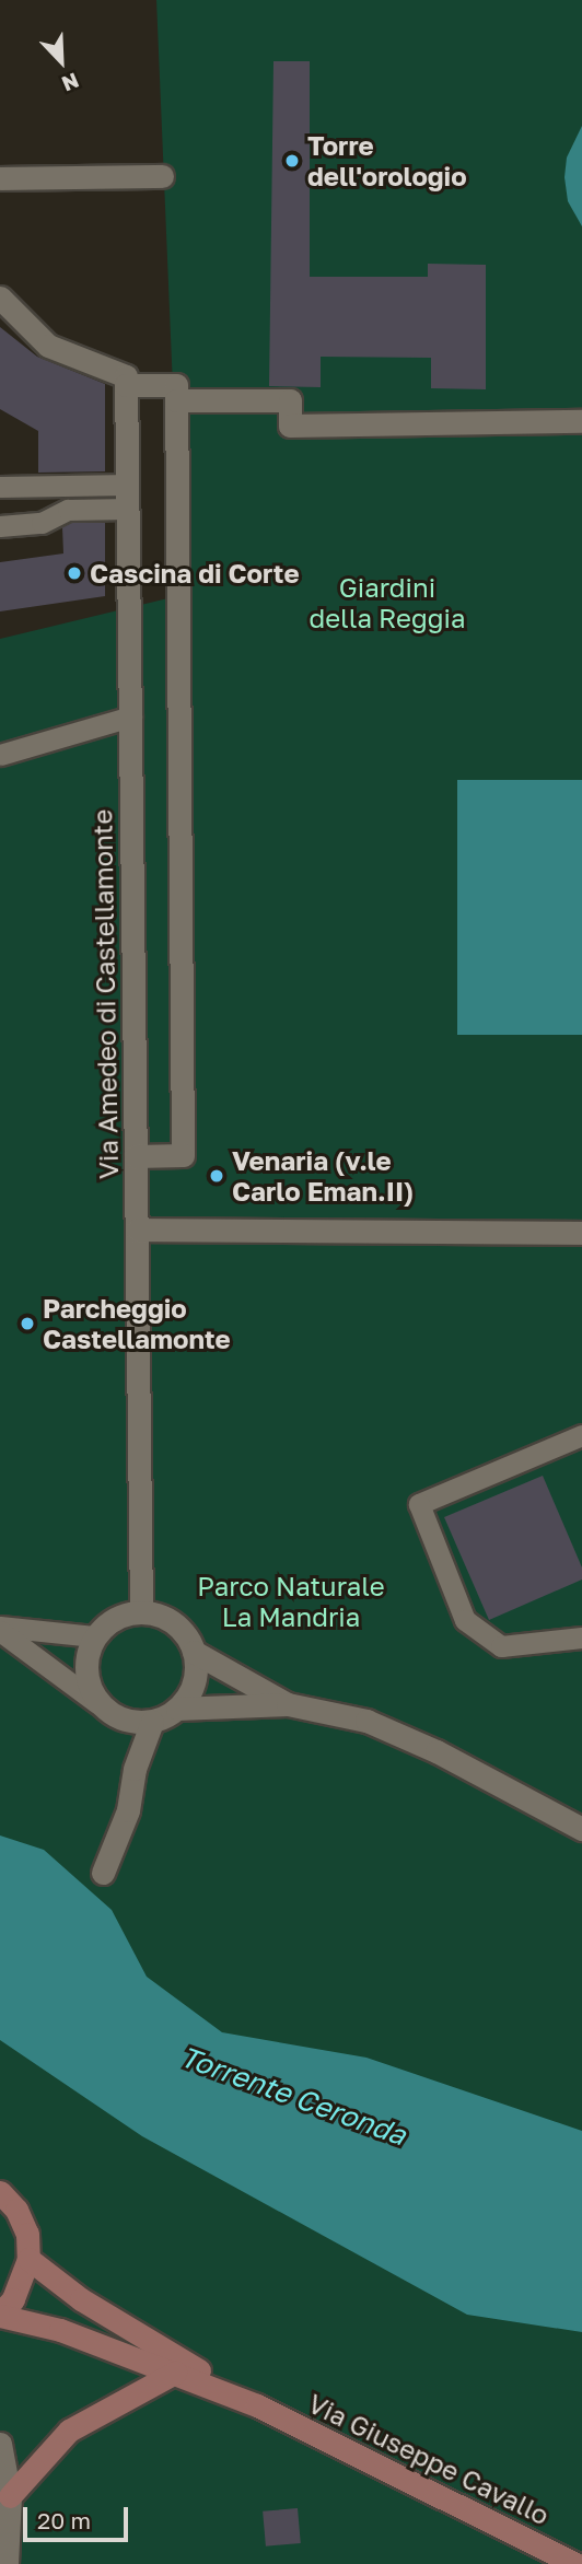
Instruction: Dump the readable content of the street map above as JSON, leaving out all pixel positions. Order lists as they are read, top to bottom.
{
  "streets": {
    "street": ["Via Amedeo di Castellamonte", "Via Giuseppe Cavallo"]
  },
  "water": ["Torrente Ceronda"],
  "parks": ["Giardini della Reggia", "Parco Naturale La Mandria"],
  "places": [
    "Torre dell'orologio",
    "Cascina di Corte",
    "Venaria (v.le Carlo Eman.II)",
    "Parcheggio Castellamonte"
  ],
  "scale_bar": "20 m",
  "north": "bottom right"
}
